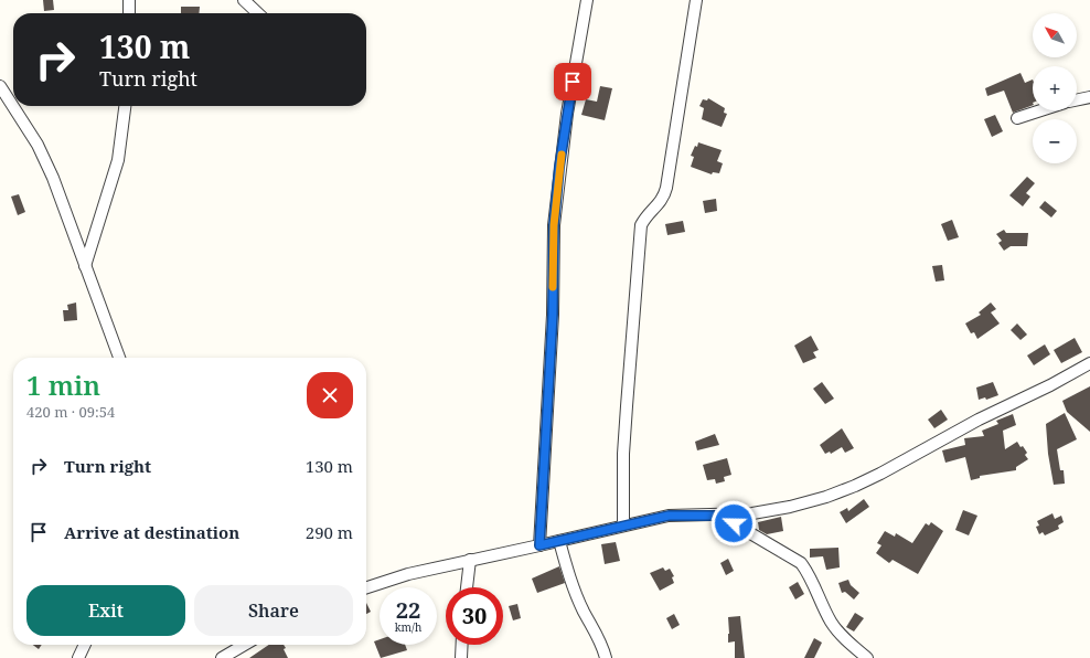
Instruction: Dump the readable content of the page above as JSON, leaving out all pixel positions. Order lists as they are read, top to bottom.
{
  "north": "top left",
  "page": {
    "map_buttons": ["+", "−"],
    "turn": ["130 m", "Turn right"],
    "heading": ["1 min", "420 m · 09:54"],
    "list": [
      {
        "name": "Turn right",
        "value": "130 m"
      },
      {
        "name": "Arrive at destination",
        "value": "290 m"
      }
    ],
    "buttons": ["Exit", "Share"],
    "speed": "22 km/h",
    "limit": "30"
  }
}
